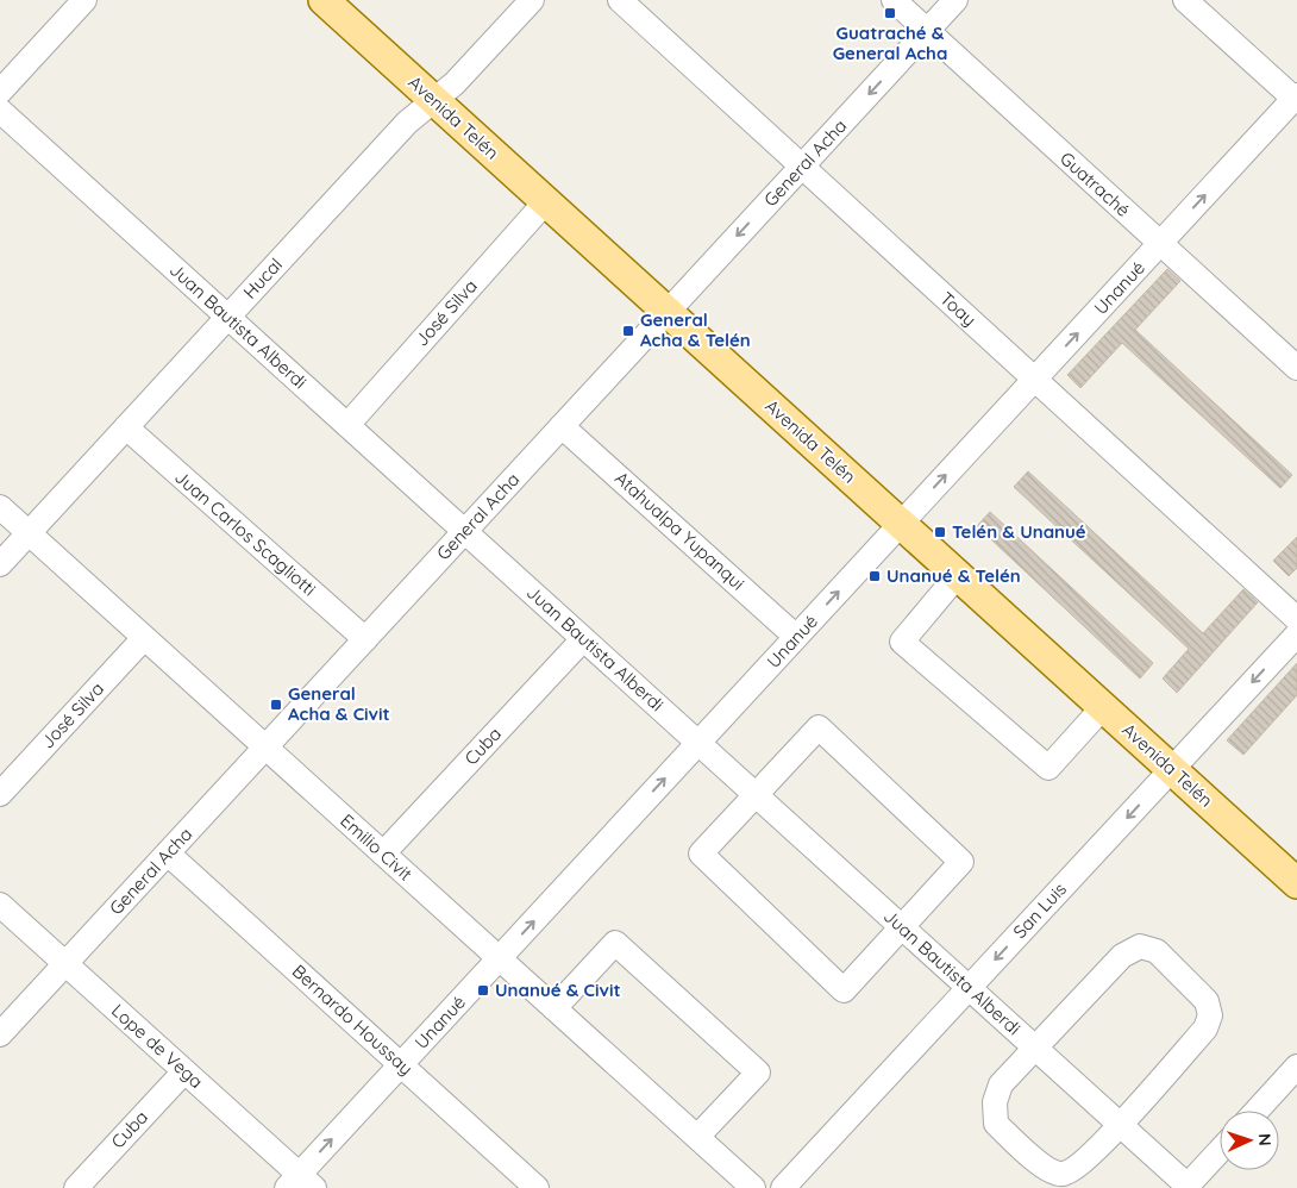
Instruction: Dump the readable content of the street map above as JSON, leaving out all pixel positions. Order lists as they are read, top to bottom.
{
  "streets": {
    "main road": ["Avenida Telén"],
    "street": [
      "General Acha",
      "Guatraché",
      "Hucal",
      "Unanué",
      "Toay",
      "José Silva",
      "Juan Bautista Alberdi",
      "Atahualpa Yupanqui",
      "Juan Carlos Scagliotti",
      "Cuba",
      "Emilio Civit",
      "San Luis",
      "Bernardo Houssay",
      "Lope de Vega"
    ]
  },
  "crossings": [
    ["Avenida Telén", "General Acha"],
    ["Avenida Telén", "Hucal"],
    ["Avenida Telén", "Unanué"],
    ["Avenida Telén", "José Silva"],
    ["Avenida Telén", "San Luis"],
    ["General Acha", "Guatraché"],
    ["General Acha", "Toay"],
    ["General Acha", "Juan Bautista Alberdi"],
    ["General Acha", "Atahualpa Yupanqui"],
    ["General Acha", "Juan Carlos Scagliotti"],
    ["General Acha", "Emilio Civit"],
    ["General Acha", "Bernardo Houssay"],
    ["General Acha", "Lope de Vega"],
    ["Guatraché", "Unanué"],
    ["Hucal", "Juan Bautista Alberdi"],
    ["Hucal", "Juan Carlos Scagliotti"],
    ["Hucal", "Emilio Civit"],
    ["Unanué", "Toay"],
    ["Unanué", "Juan Bautista Alberdi"],
    ["Unanué", "Atahualpa Yupanqui"],
    ["Unanué", "Emilio Civit"],
    ["Unanué", "Bernardo Houssay"],
    ["Unanué", "Lope de Vega"],
    ["José Silva", "Juan Bautista Alberdi"],
    ["José Silva", "Emilio Civit"],
    ["Juan Bautista Alberdi", "Cuba"],
    ["Juan Bautista Alberdi", "San Luis"],
    ["Cuba", "Emilio Civit"],
    ["Cuba", "Lope de Vega"]
  ],
  "one_way": ["Unanué", "San Luis"],
  "places": {
    "transit": [
      "Guatraché & General Acha",
      "General Acha & Telén",
      "Telén & Unanué",
      "Unanué & Telén",
      "General Acha & Civit",
      "Unanué & Civit"
    ]
  },
  "north": "right"
}
